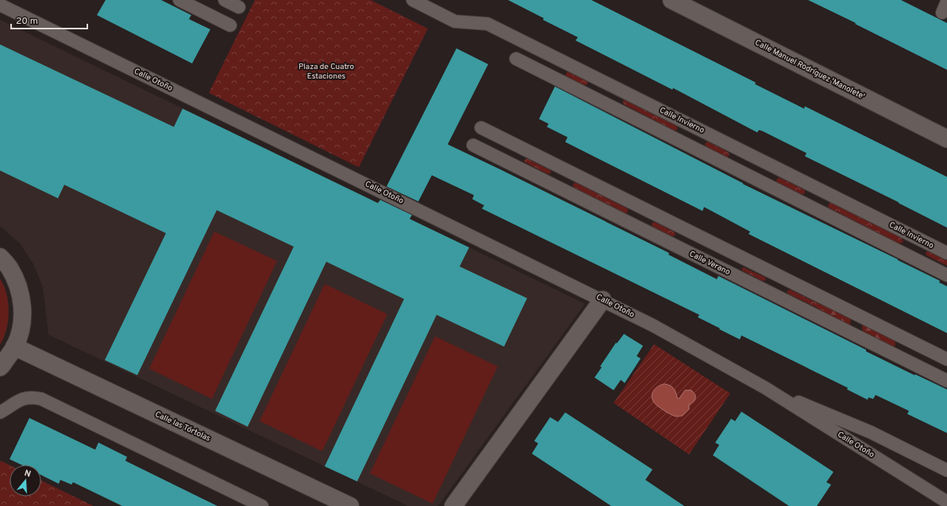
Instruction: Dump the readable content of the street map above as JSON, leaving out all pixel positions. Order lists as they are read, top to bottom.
{
  "streets": {
    "street": ["Calle Manuel Rodríguez 'Manolete'", "Calle las Tórtolas"],
    "lane": ["Calle Otoño", "Calle Invierno", "Calle Verano"]
  },
  "parks": ["Plaza de Cuatro Estaciones"],
  "scale_bar": "20 m",
  "north": "top"
}
